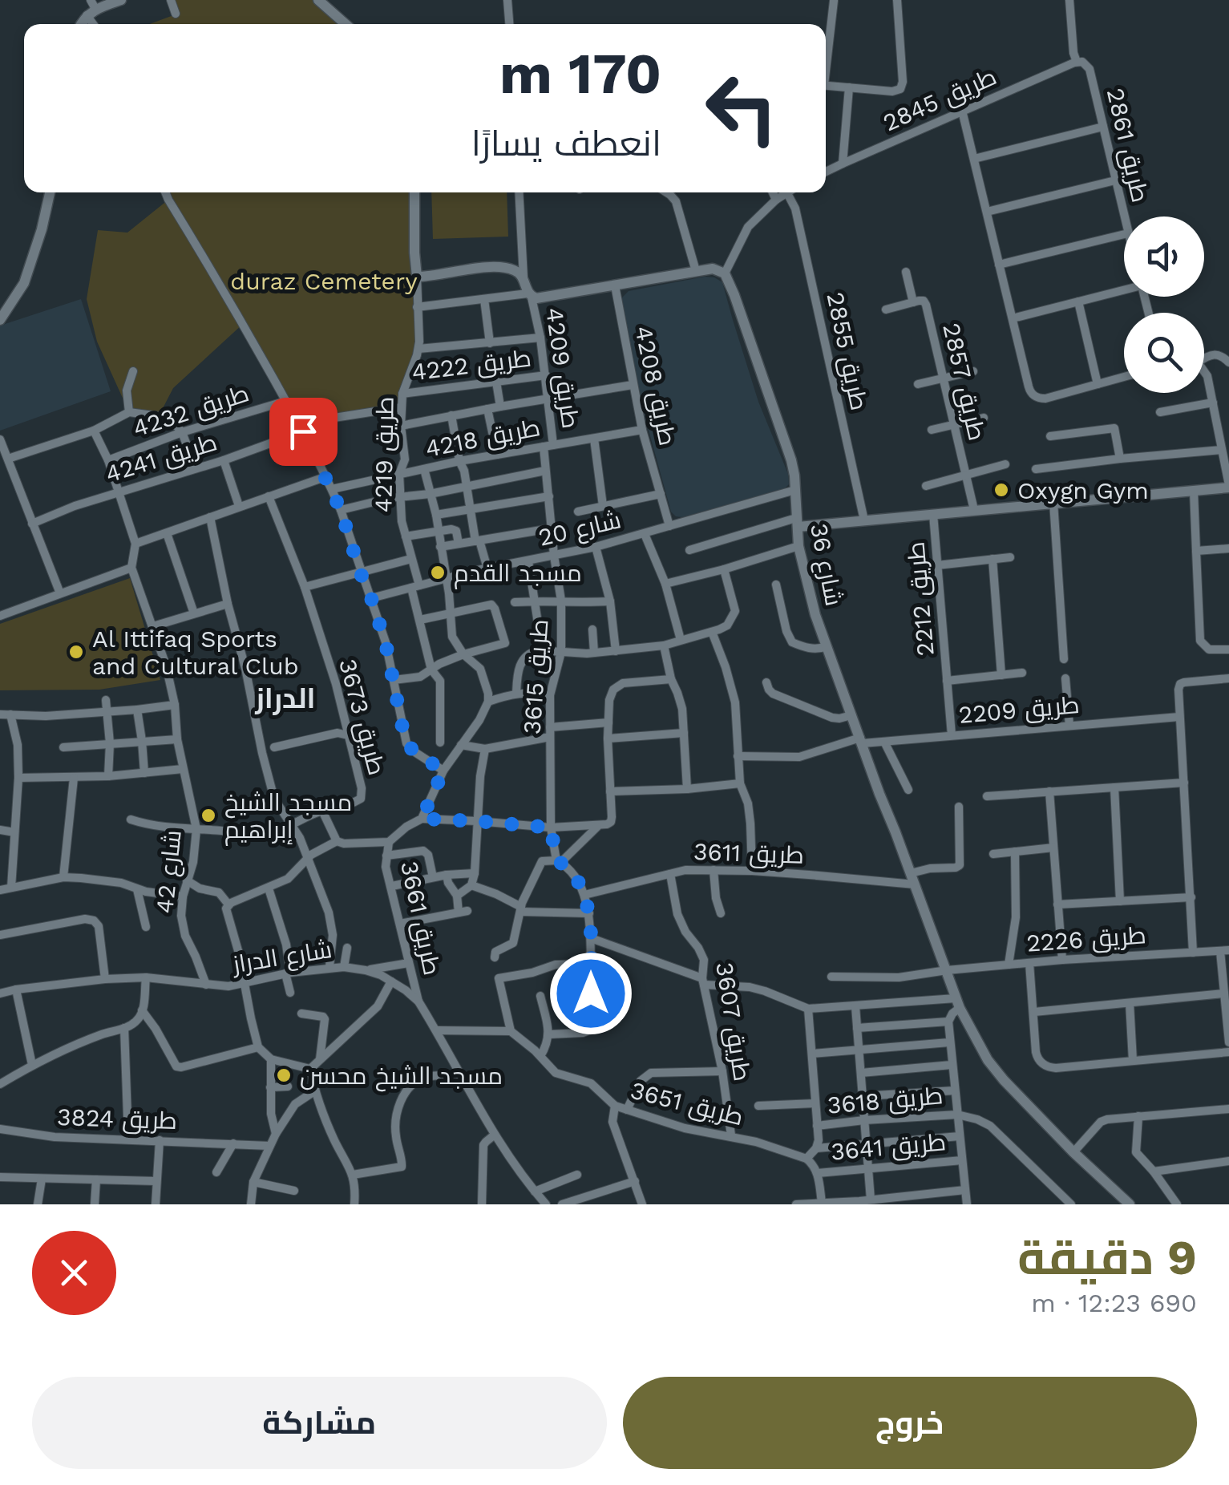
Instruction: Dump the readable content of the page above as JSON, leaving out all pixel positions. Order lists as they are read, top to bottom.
{
  "streets": {
    "street": [
      "طريق 2845",
      "طريق 2861",
      "طريق 2855",
      "طريق 4222",
      "طريق 4209",
      "طريق 2857",
      "طريق 4208",
      "طريق 4232",
      "طريق 4218",
      "طريق 4219",
      "طريق 4241",
      "شارع 20",
      "شارع 36",
      "طريق 2212",
      "طريق 3615",
      "طريق 2209",
      "طريق 3673",
      "طريق 3611",
      "شارع 42",
      "طريق 3661",
      "طريق 2226",
      "شارع الدراز",
      "طريق 3607",
      "طريق 3618",
      "طريق 3651",
      "طريق 3824",
      "طريق 3641"
    ]
  },
  "crossings": [
    ["طريق 2845", "طريق 2861"],
    ["طريق 4222", "طريق 4209"],
    ["طريق 4222", "طريق 4219"],
    ["طريق 4209", "طريق 4218"],
    ["طريق 4209", "شارع 20"],
    ["طريق 4209", "طريق 3615"],
    ["طريق 4208", "طريق 4218"],
    ["طريق 4208", "شارع 20"],
    ["طريق 4218", "طريق 4219"],
    ["طريق 4219", "طريق 4241"],
    ["طريق 4219", "شارع 20"],
    ["شارع 20", "شارع 36"],
    ["شارع 20", "طريق 3615"],
    ["شارع 36", "طريق 2209"],
    ["شارع 36", "طريق 3611"],
    ["شارع 36", "طريق 2226"],
    ["طريق 2212", "طريق 2209"],
    ["طريق 3615", "طريق 3611"],
    ["طريق 3673", "شارع 42"],
    ["طريق 3611", "طريق 3607"],
    ["شارع 42", "شارع الدراز"],
    ["طريق 3661", "شارع الدراز"],
    ["طريق 3607", "طريق 3651"]
  ],
  "districts": ["الدراز"],
  "parks": ["duraz Cemetery"],
  "places": [
    "Oxygn Gym",
    "مسجد القدم",
    "Al Ittifaq Sports and Cultural Club",
    "مسجد الشيخ إبراهيم",
    "مسجد الشيخ محسن"
  ],
  "page": {
    "turn": ["170 m", "انعطف يسارًا"],
    "heading": ["9 دقيقة", "690 m · 12:23"],
    "buttons": ["خروج", "مشاركة"]
  }
}
